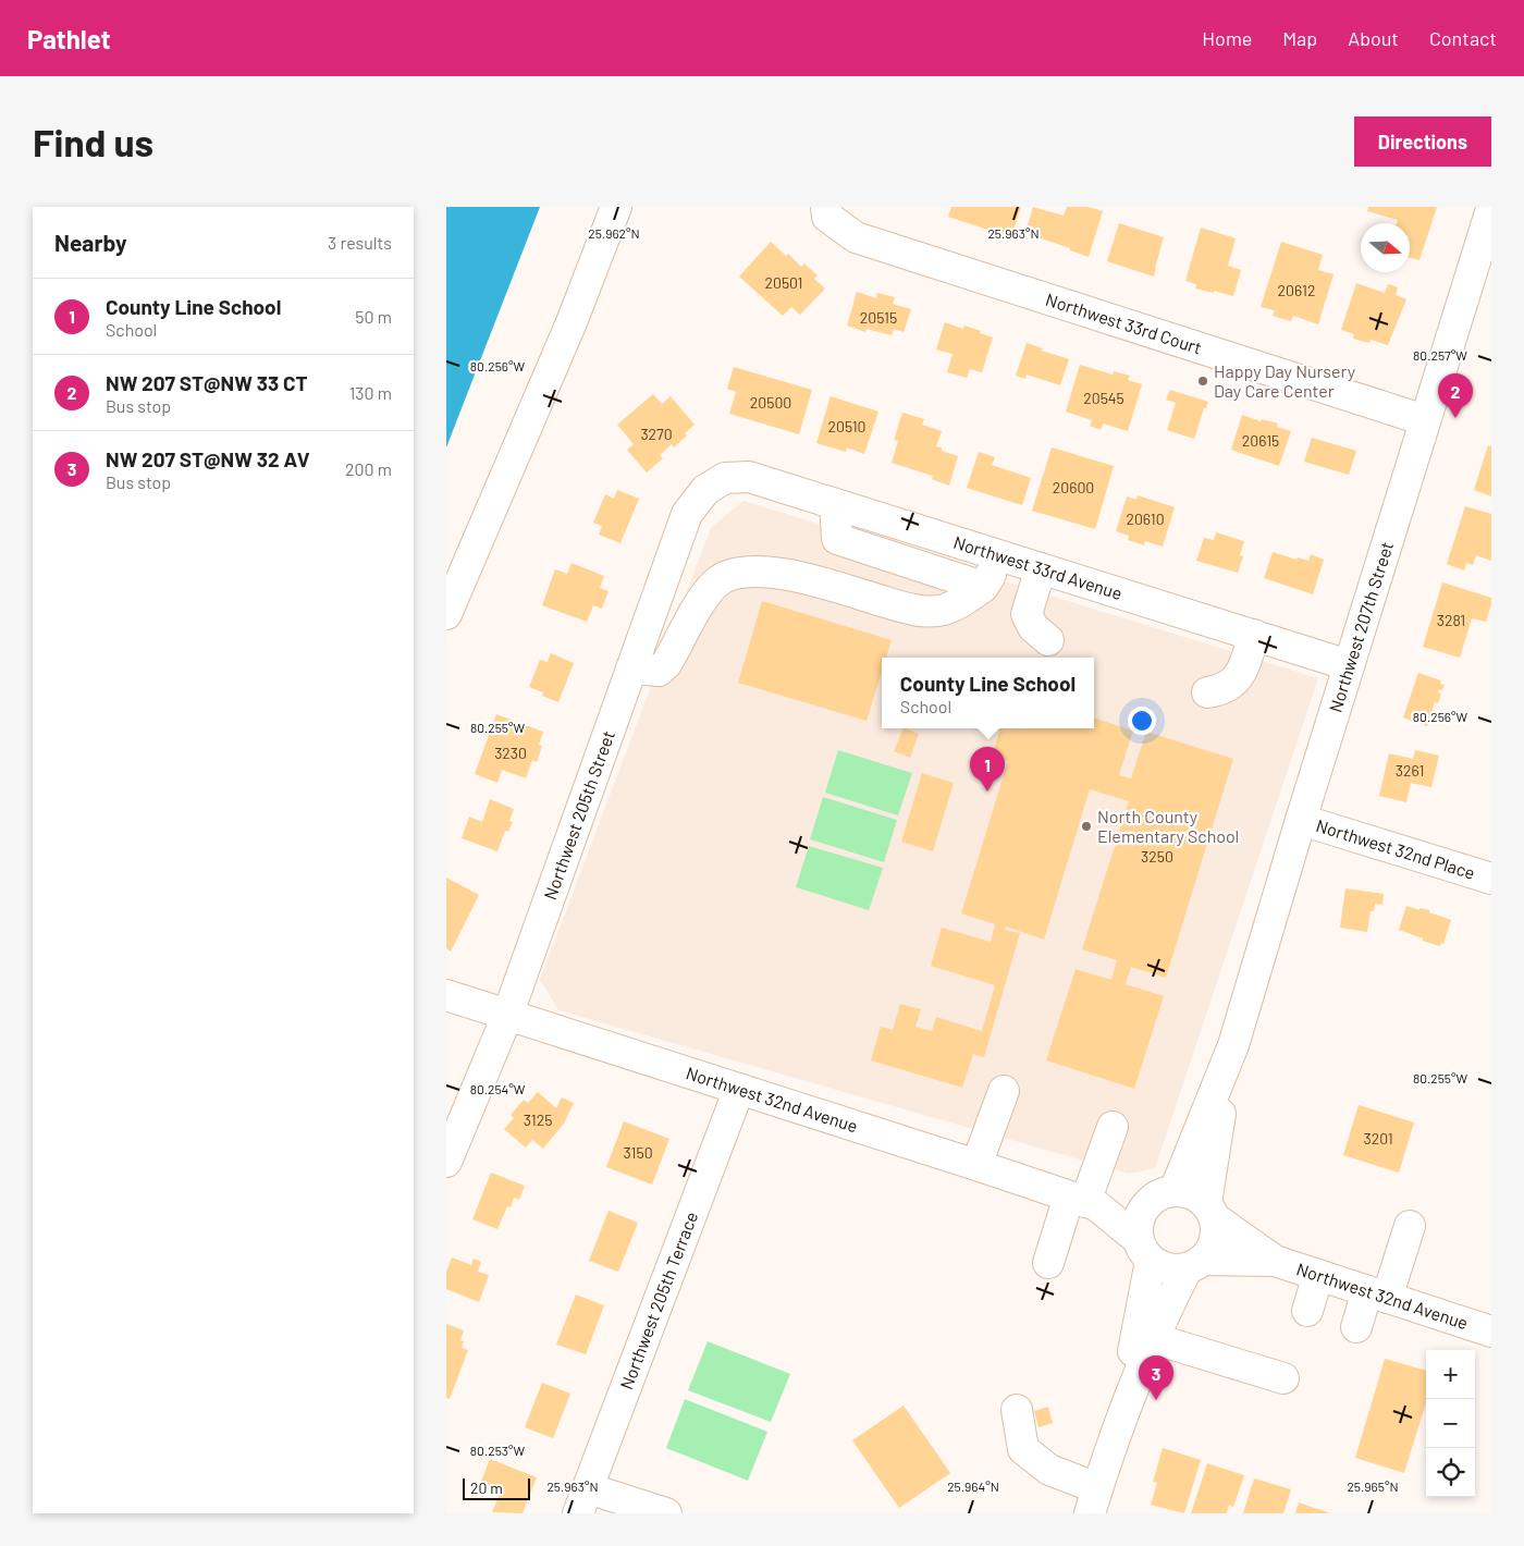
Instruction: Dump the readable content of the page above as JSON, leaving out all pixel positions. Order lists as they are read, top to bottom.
{
  "streets": {
    "street": [
      "Northwest 33rd Court",
      "Northwest 33rd Avenue",
      "Northwest 207th Street",
      "Northwest 205th Street",
      "Northwest 32nd Place",
      "Northwest 32nd Avenue",
      "Northwest 205th Terrace"
    ]
  },
  "crossings": [
    ["Northwest 33rd Court", "Northwest 207th Street"],
    ["Northwest 33rd Avenue", "Northwest 207th Street"],
    ["Northwest 33rd Avenue", "Northwest 205th Street"],
    ["Northwest 207th Street", "Northwest 32nd Place"],
    ["Northwest 207th Street", "Northwest 32nd Avenue"],
    ["Northwest 205th Street", "Northwest 32nd Avenue"],
    ["Northwest 32nd Avenue", "Northwest 205th Terrace"]
  ],
  "places": ["Happy Day Nursery Day Care Center", "North County Elementary School"],
  "house_numbers": [
    "20501",
    "20612",
    "20515",
    "20545",
    "20500",
    "20510",
    "3270",
    "20615",
    "20600",
    "20610",
    "3281",
    "3230",
    "3261",
    "3250",
    "3125",
    "3201",
    "3150"
  ],
  "scale_bar": "20 m",
  "north": "right",
  "page": {
    "header": "Pathlet",
    "nav": [
      "Home",
      "Map",
      "About",
      "Contact"
    ],
    "buttons": "Directions",
    "title": "Find us",
    "heading": ["Nearby", "3 results"],
    "list": [
      {
        "mark": "1",
        "name": "County Line School",
        "note": "School",
        "value": "50 m"
      },
      {
        "mark": "2",
        "name": "NW 207 ST@NW 33 CT",
        "note": "Bus stop",
        "value": "130 m"
      },
      {
        "mark": "3",
        "name": "NW 207 ST@NW 32 AV",
        "note": "Bus stop",
        "value": "200 m"
      }
    ],
    "pins": ["2", "1", "3"],
    "popup": ["County Line School", "School"],
    "map_buttons": ["+", "−"],
    "scale": "20 m"
  },
  "coordinates": [
    "25.962°N",
    "25.963°N",
    "80.257°W",
    "80.256°W",
    "80.255°W",
    "80.254°W",
    "80.253°W",
    "25.964°N",
    "25.965°N"
  ]
}
